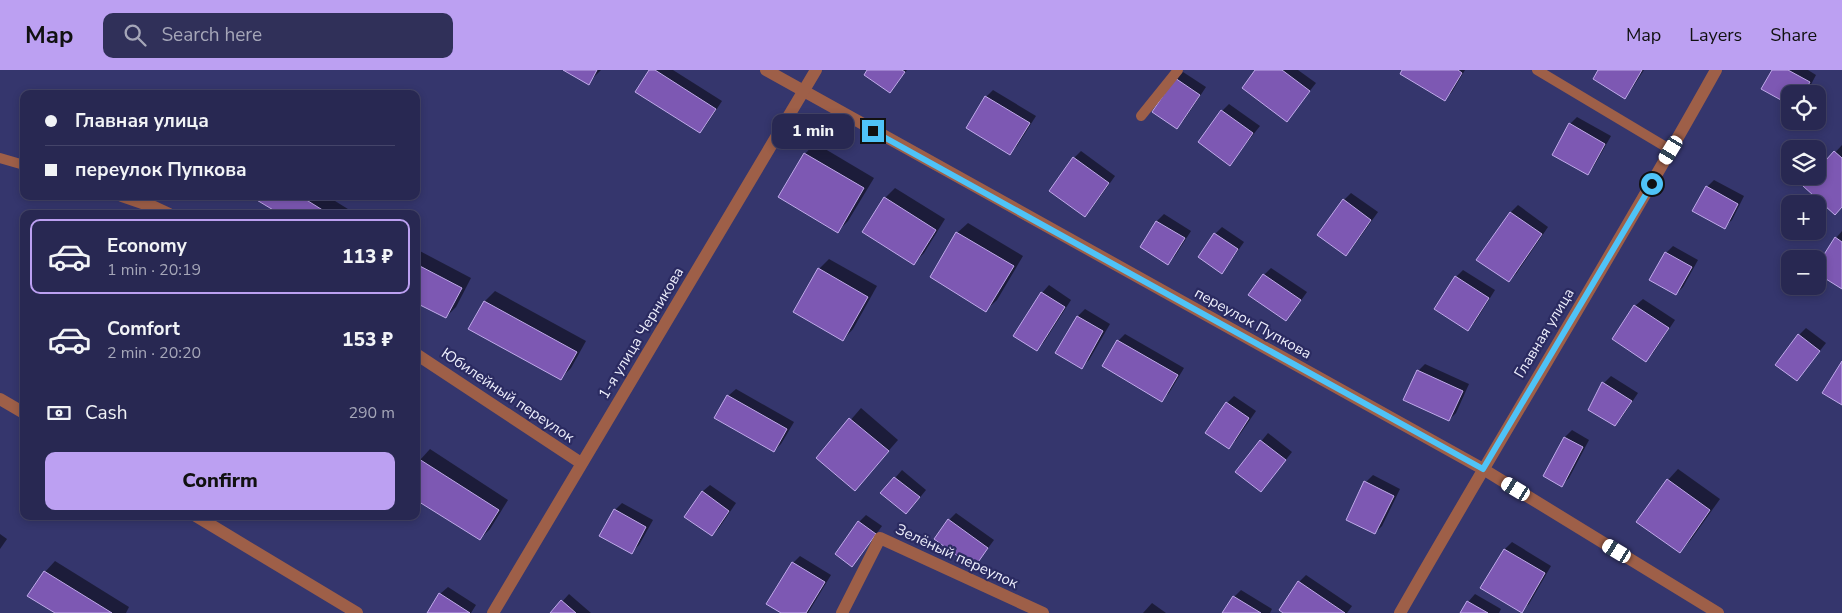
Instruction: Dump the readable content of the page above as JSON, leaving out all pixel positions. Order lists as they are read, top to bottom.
{
  "streets": {
    "street": [
      "переулок Пупкова",
      "1-я улица Черникова",
      "Главная улица",
      "Юбилейный переулок",
      "Зелёный переулок"
    ]
  },
  "crossings": [
    ["переулок Пупкова", "1-я улица Черникова"],
    ["переулок Пупкова", "Главная улица"],
    ["1-я улица Черникова", "Юбилейный переулок"]
  ],
  "page": {
    "header": "Map",
    "search": "Search here",
    "nav": ["Map", "Layers", "Share"],
    "map_buttons": ["+", "−"],
    "banner": ["Главная улица", "переулок Пупкова"],
    "bubble": "1 min",
    "list": [
      {
        "name": "Economy",
        "note": "1 min · 20:19",
        "value": "113 ₽"
      },
      {
        "name": "Comfort",
        "note": "2 min · 20:20",
        "value": "153 ₽"
      }
    ],
    "pay": ["Cash", "290 m"],
    "buttons": "Confirm"
  }
}
